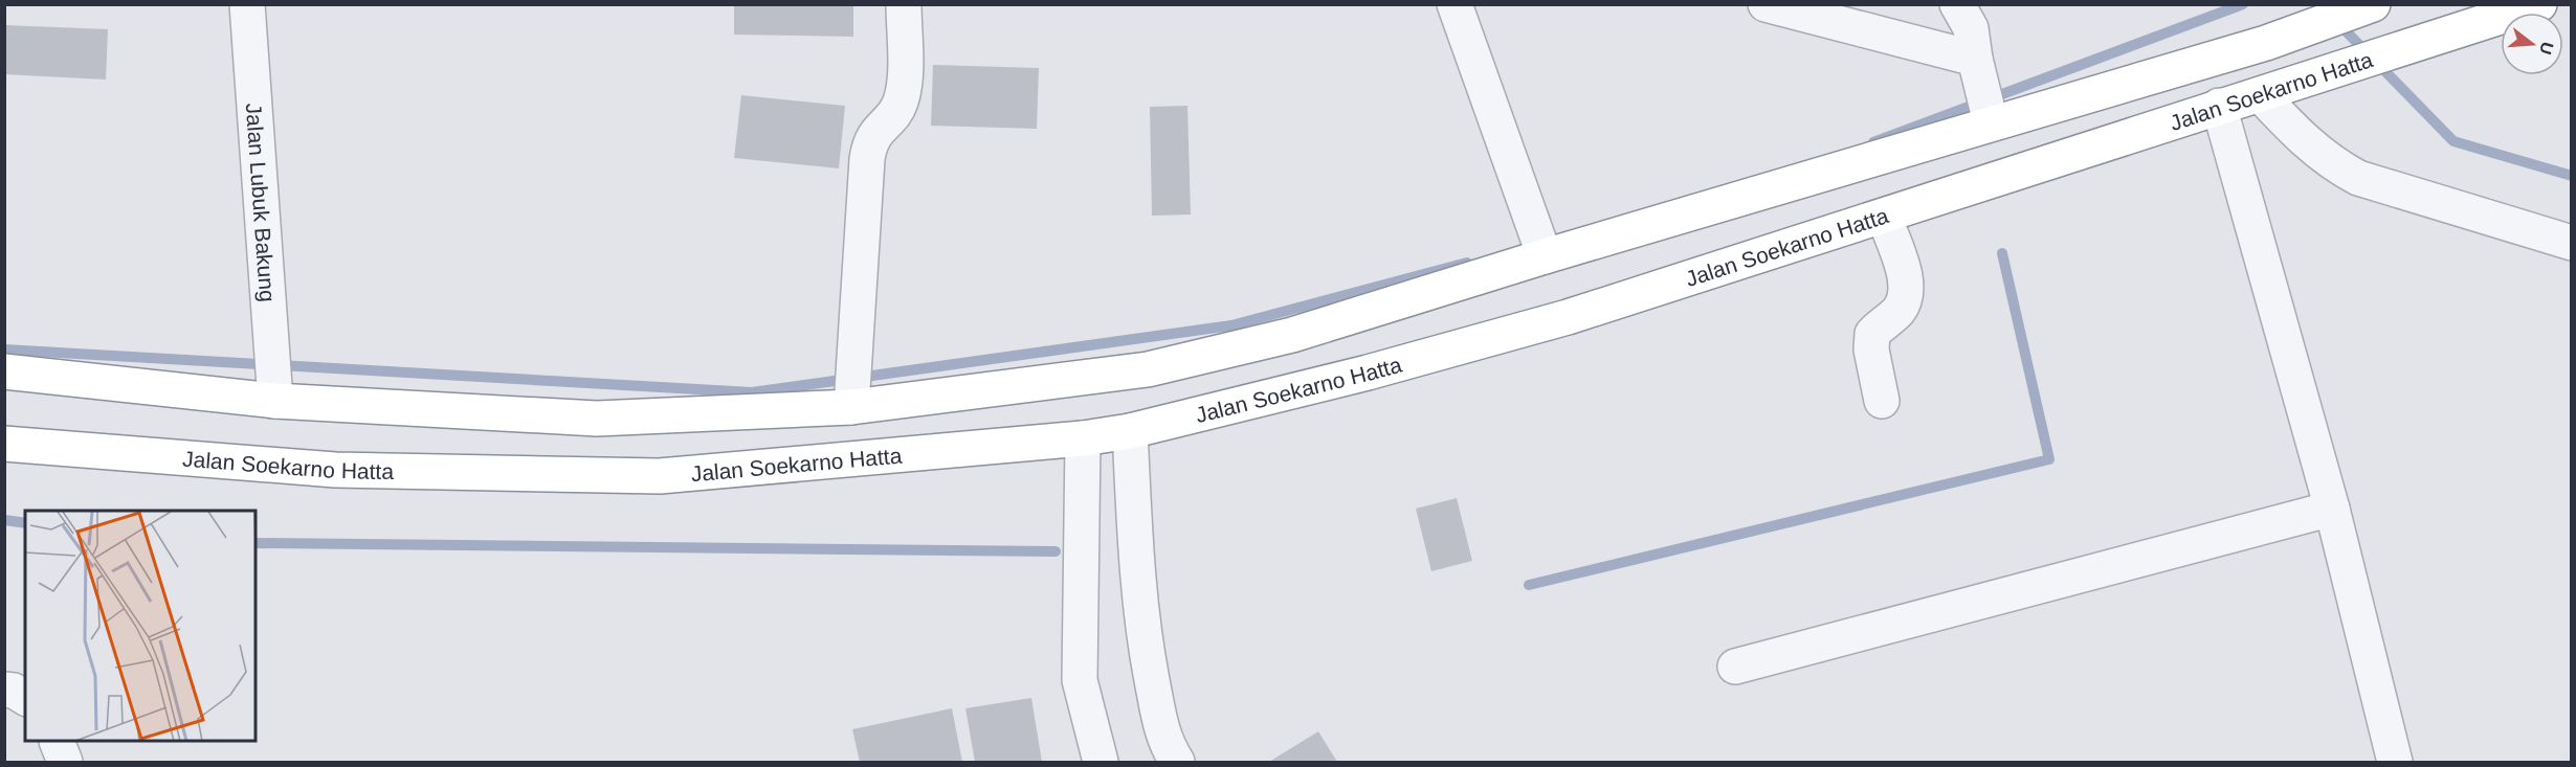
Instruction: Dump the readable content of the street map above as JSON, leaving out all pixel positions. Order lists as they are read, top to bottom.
{
  "streets": {
    "highway": ["Jalan Soekarno Hatta"],
    "street": ["Jalan Lubuk Bakung"]
  },
  "crossings": [
    ["Jalan Soekarno Hatta", "Jalan Lubuk Bakung"]
  ],
  "north": "right"
}
